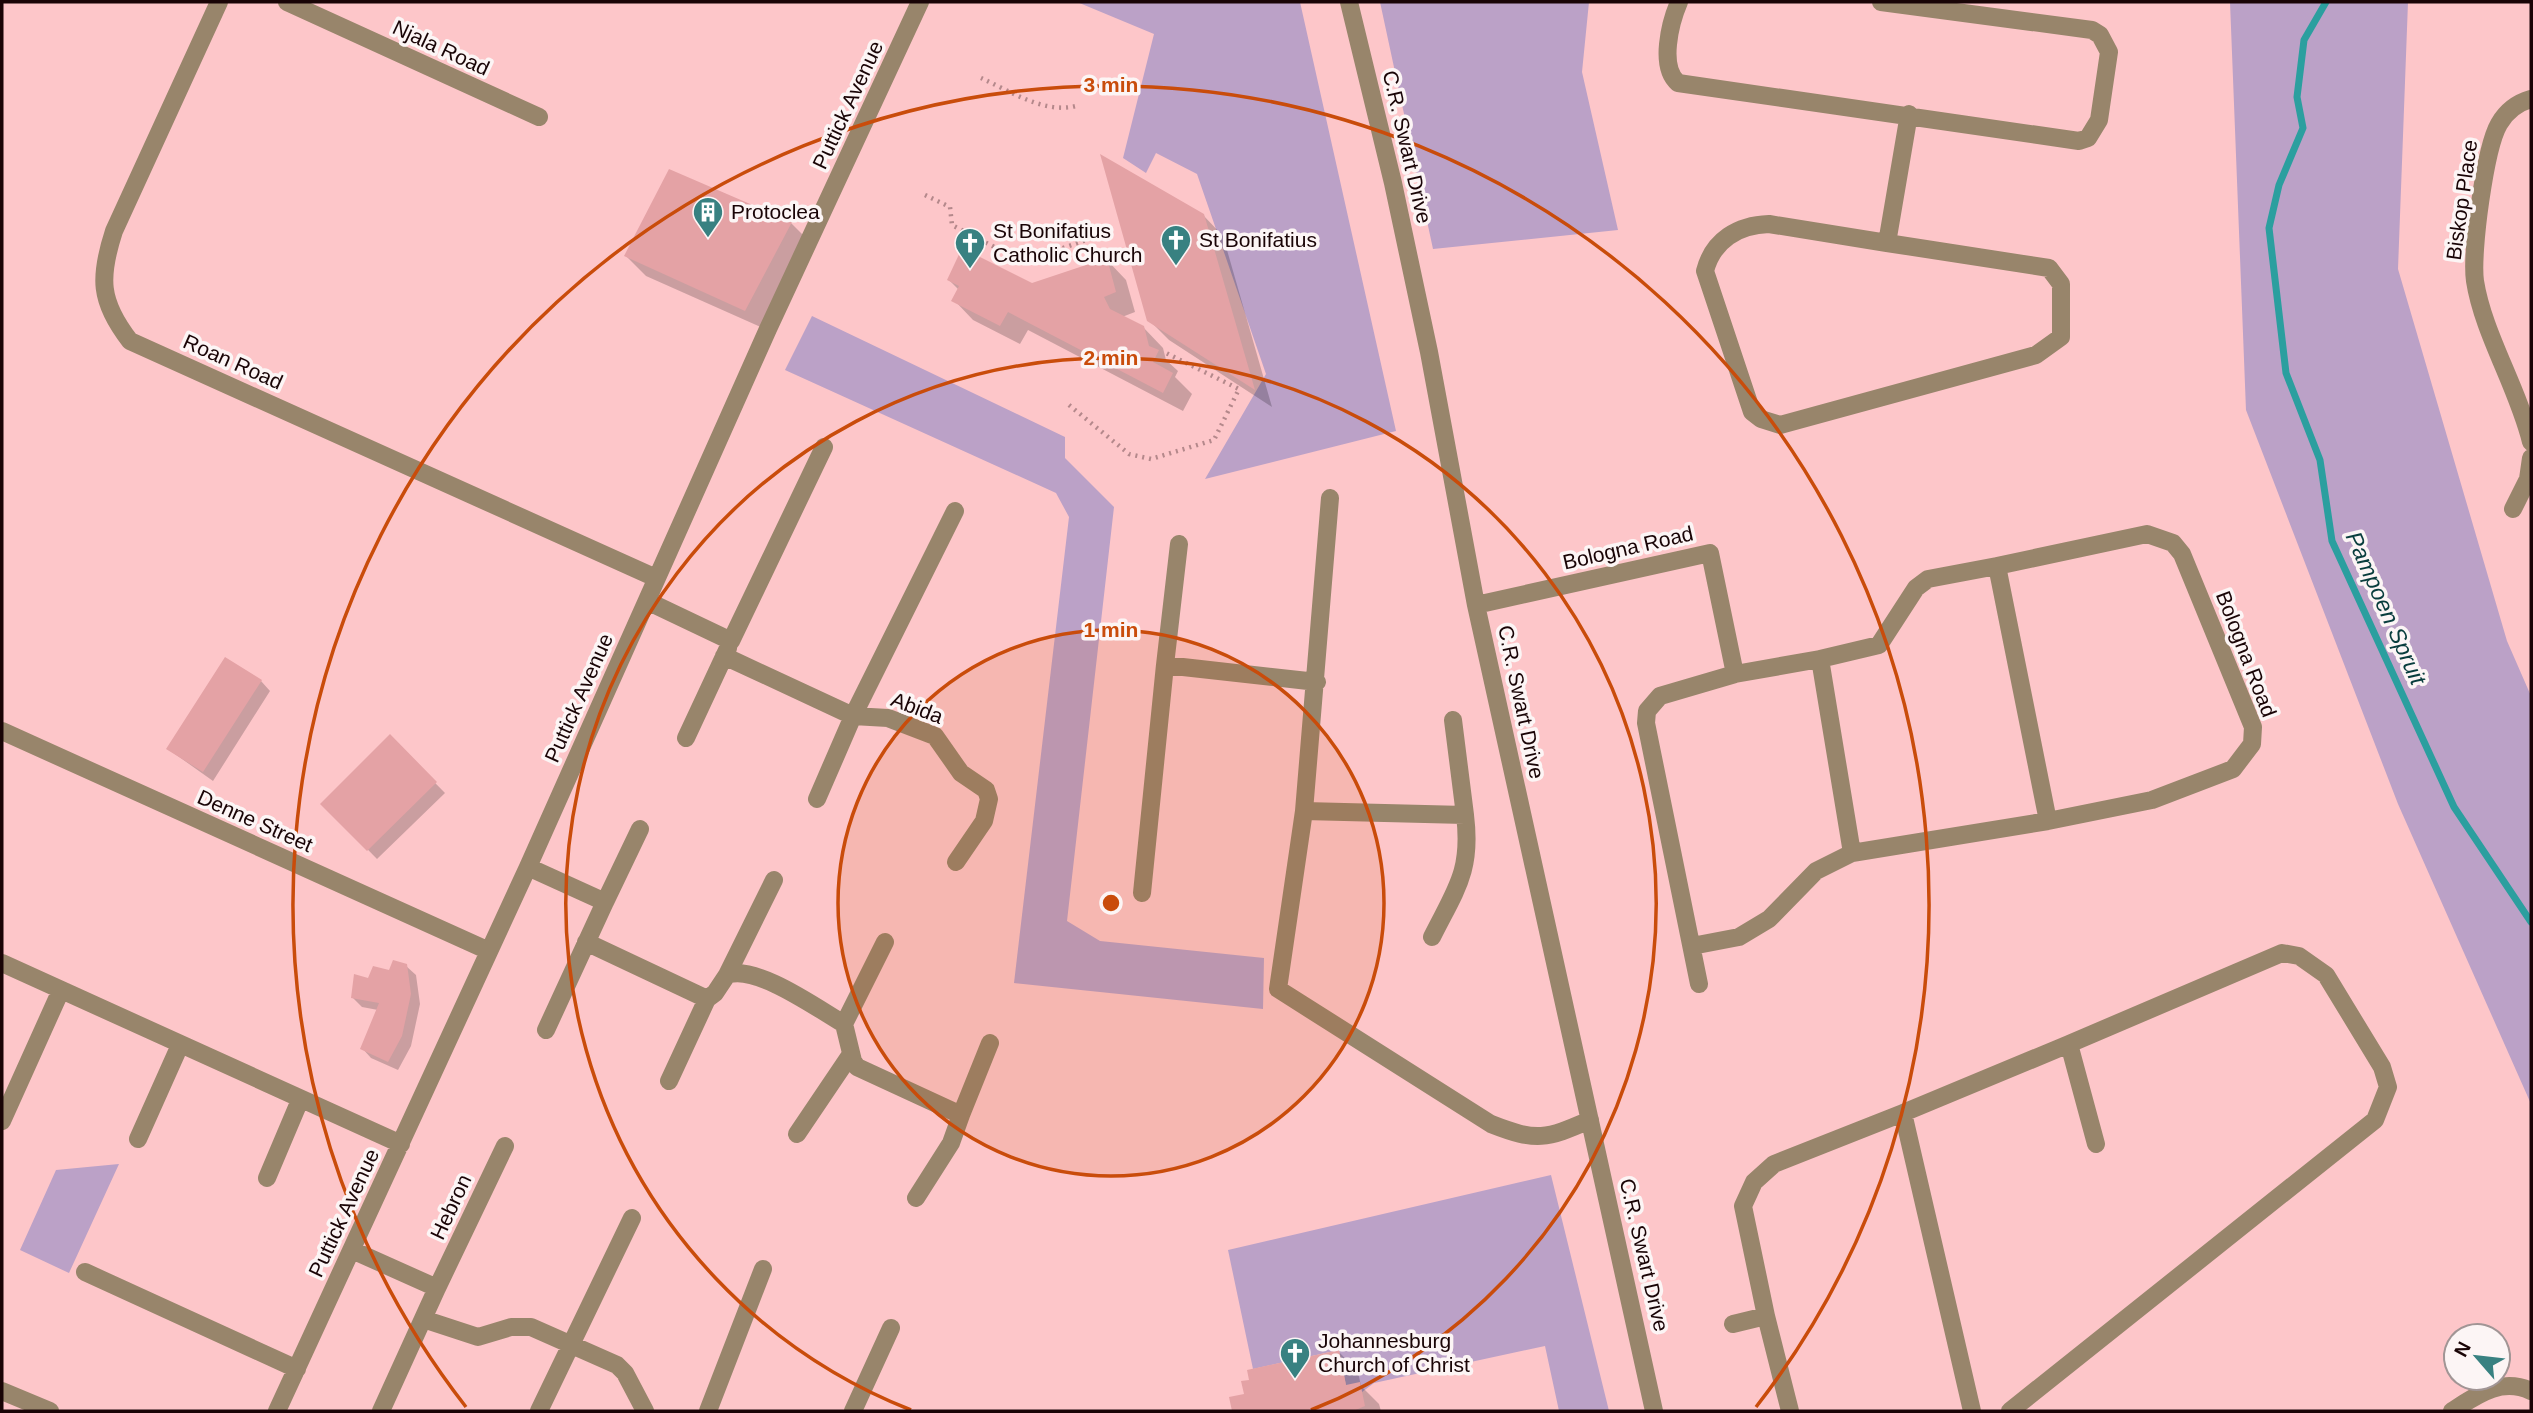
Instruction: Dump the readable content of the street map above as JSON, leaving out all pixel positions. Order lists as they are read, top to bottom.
{
  "streets": {
    "street": [
      "Njala Road",
      "Puttick Avenue",
      "C.R. Swart Drive",
      "Biskop Place",
      "Roan Road",
      "Bologna Road",
      "Abida",
      "Denne Street",
      "Hebron"
    ]
  },
  "crossings": [
    ["Puttick Avenue", "Roan Road"],
    ["Puttick Avenue", "Abida"],
    ["Puttick Avenue", "Denne Street"],
    ["C.R. Swart Drive", "Bologna Road"]
  ],
  "water": ["Pampoen Spruit"],
  "places": {
    "building": ["Protoclea"],
    "church": ["St Bonifatius", "St Bonifatius Catholic Church", "Johannesburg Church of Christ"]
  },
  "north": "top left",
  "rings": ["3 min", "2 min", "1 min"]
}
